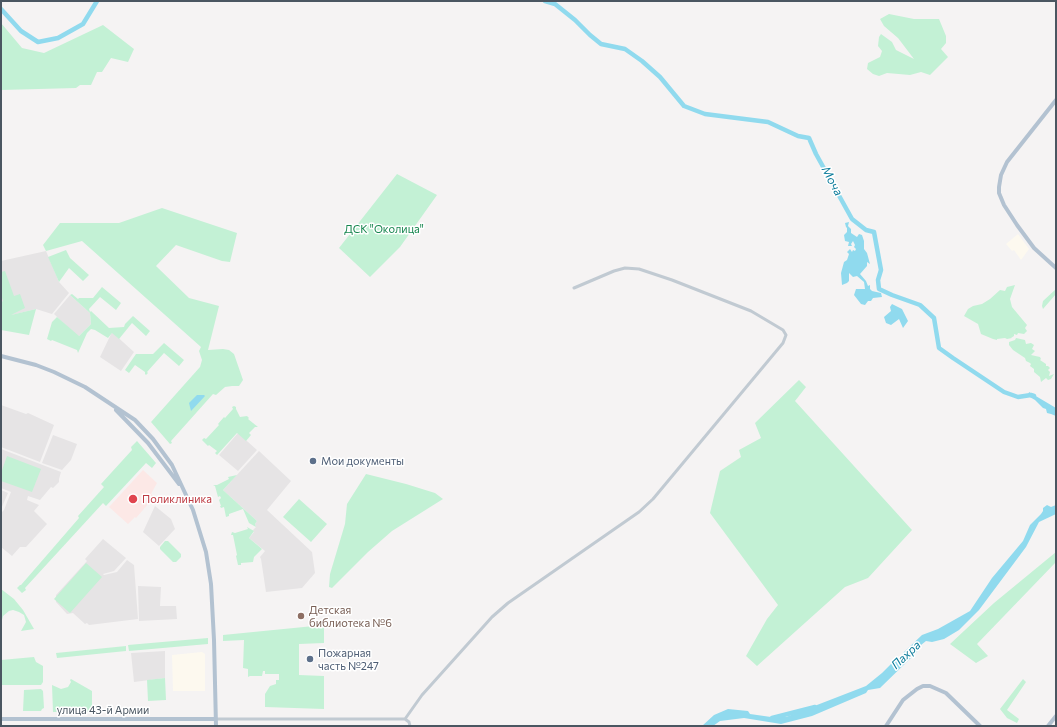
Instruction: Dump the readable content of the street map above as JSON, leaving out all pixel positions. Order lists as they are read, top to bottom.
{
  "streets": {
    "main road": ["улица 43-й Армии"]
  },
  "water": ["Моча", "Пахра"],
  "parks": ["ДСК \"Околица\""],
  "places": [
    "Мои документы",
    "Поликлиника",
    "Детская библиотека №6",
    "Пожарная часть №247"
  ]
}
